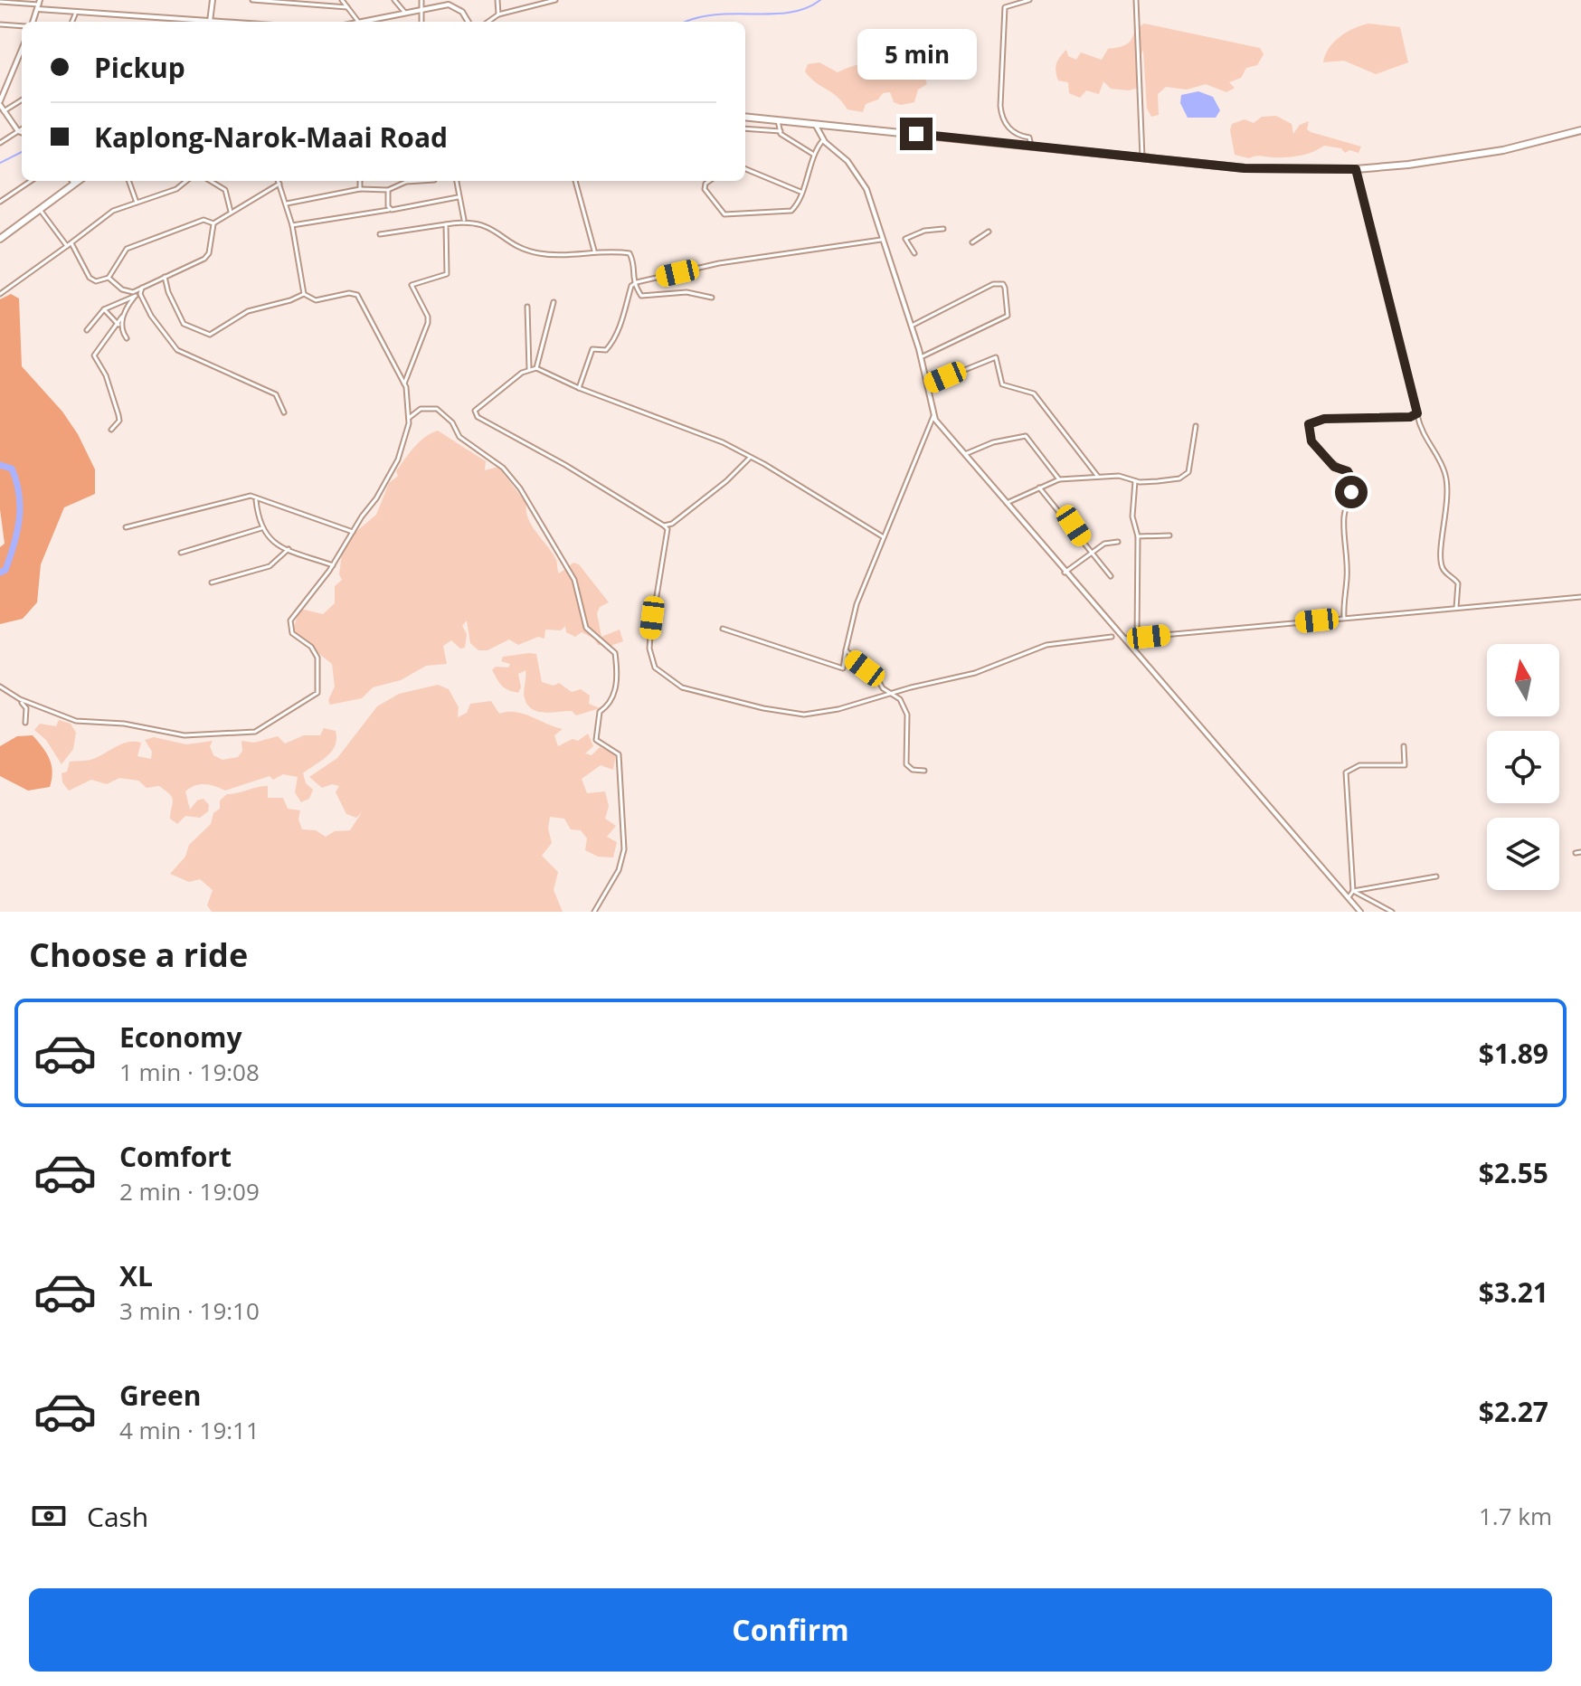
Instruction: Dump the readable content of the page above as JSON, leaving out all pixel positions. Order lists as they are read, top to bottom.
{
  "north": "top",
  "page": {
    "banner": ["Pickup", "Kaplong-Narok-Maai Road"],
    "bubble": "5 min",
    "heading": "Choose a ride",
    "list": [
      {
        "name": "Economy",
        "note": "1 min · 19:08",
        "value": "$1.89"
      },
      {
        "name": "Comfort",
        "note": "2 min · 19:09",
        "value": "$2.55"
      },
      {
        "name": "XL",
        "note": "3 min · 19:10",
        "value": "$3.21"
      },
      {
        "name": "Green",
        "note": "4 min · 19:11",
        "value": "$2.27"
      }
    ],
    "pay": ["Cash", "1.7 km"],
    "buttons": "Confirm"
  }
}
